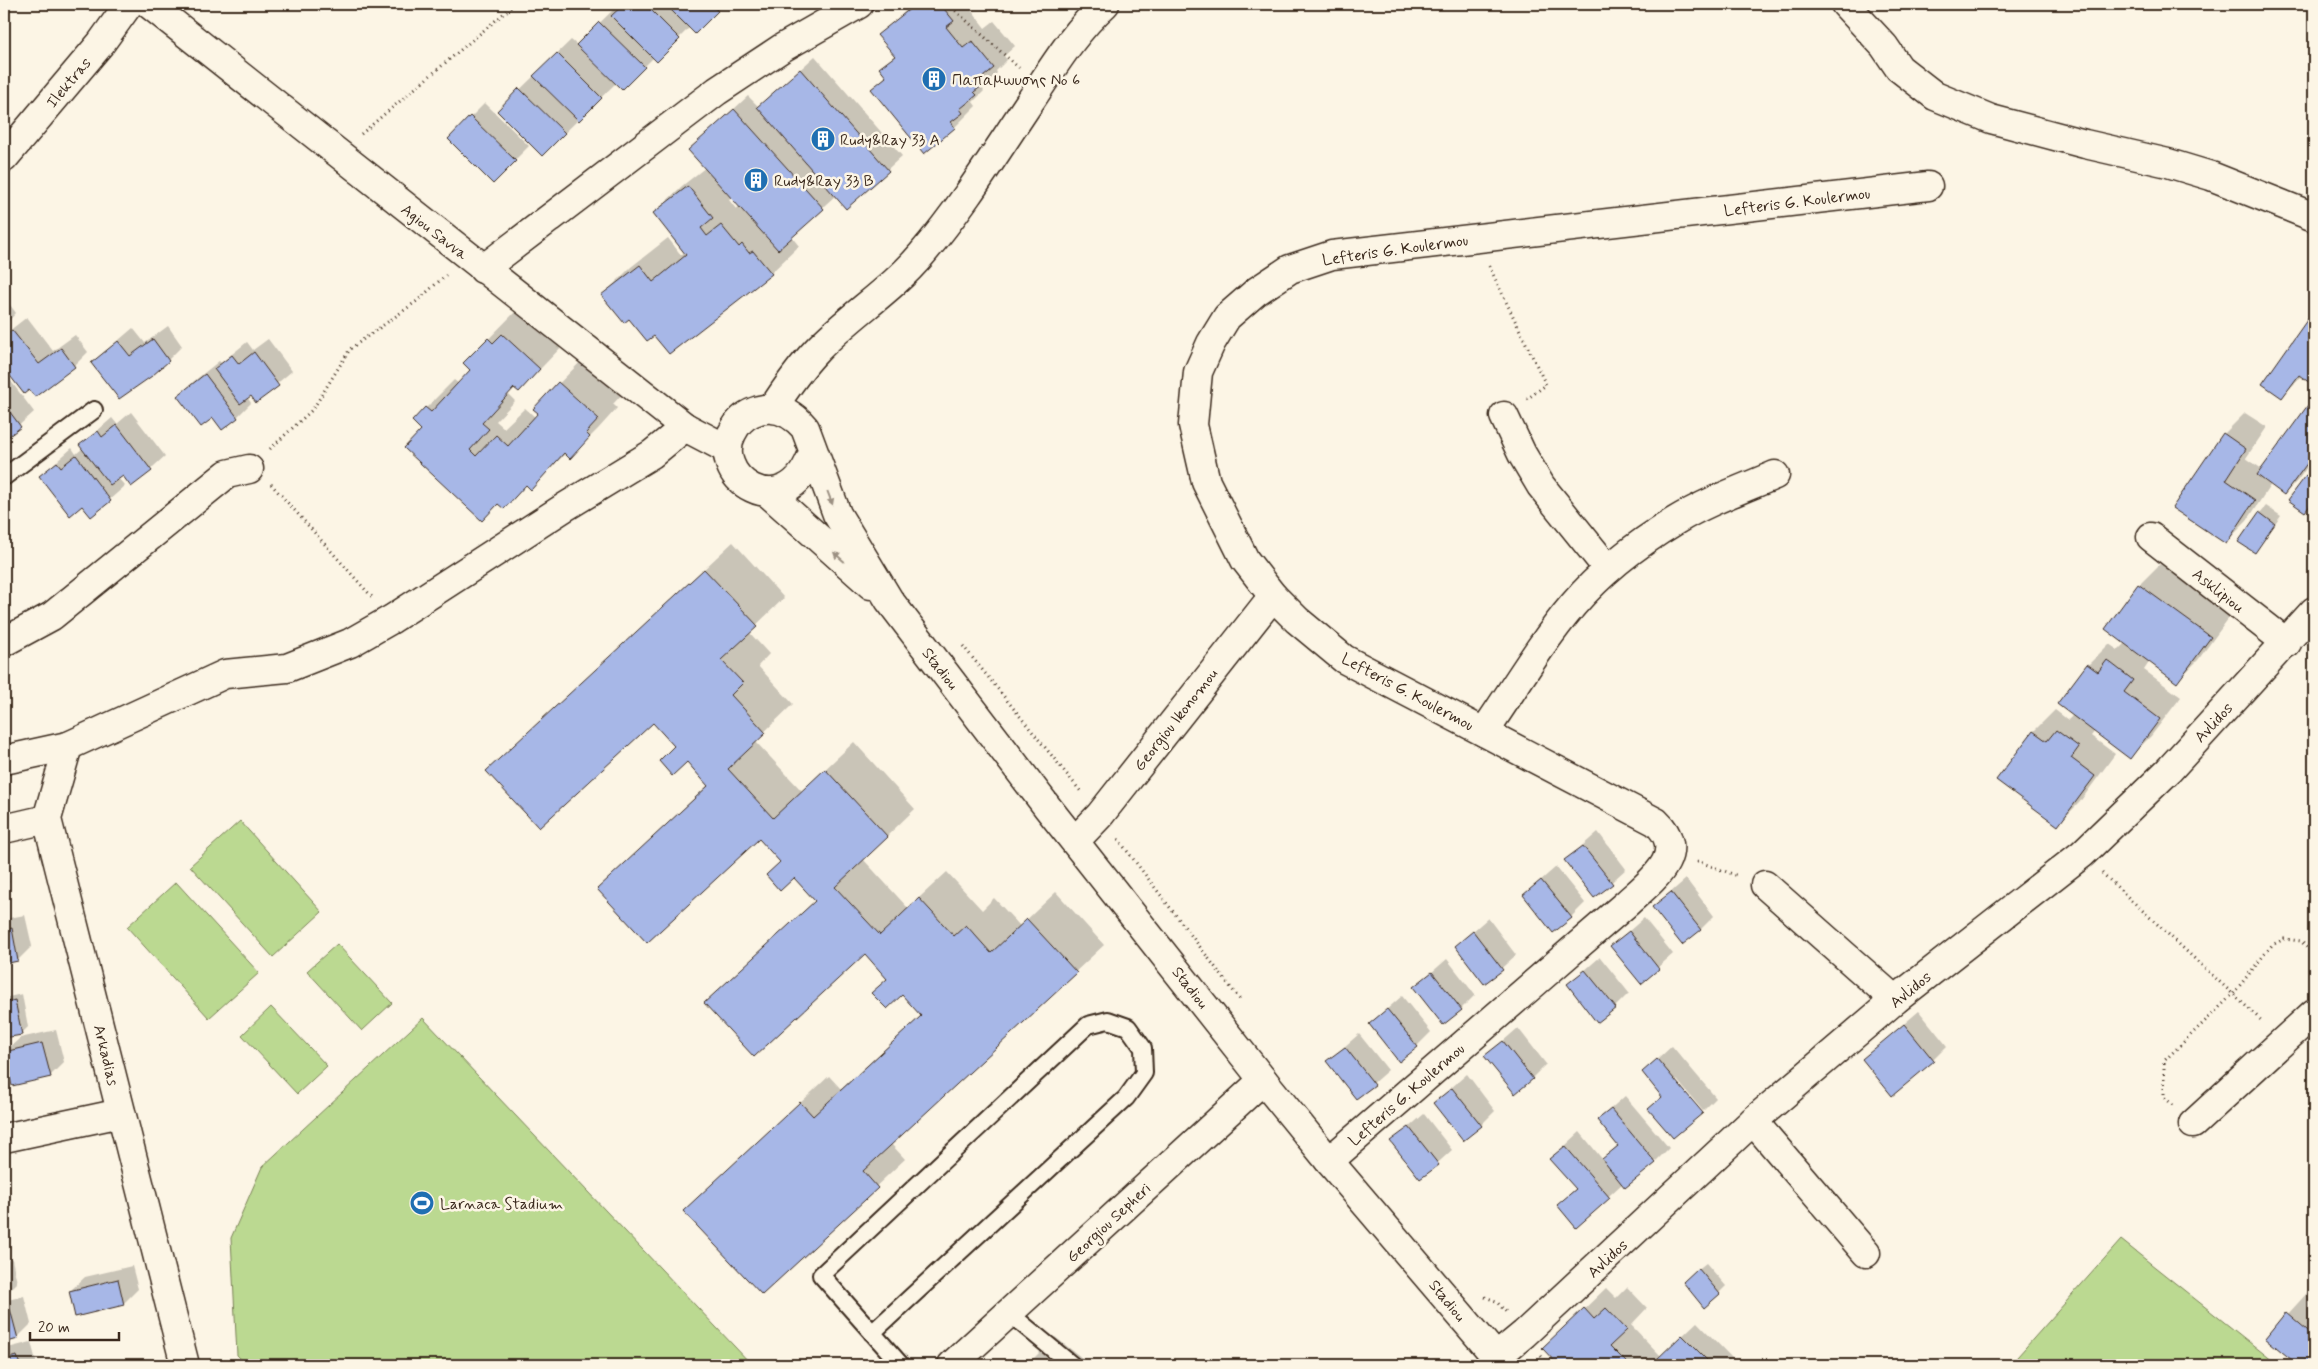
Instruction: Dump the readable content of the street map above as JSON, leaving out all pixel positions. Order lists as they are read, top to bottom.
{
  "streets": {
    "street": [
      "Ilektras",
      "Lefteris G. Koulermou",
      "Agiou Savva",
      "Asklipiou",
      "Stadiou",
      "Georgiou Ikonomou",
      "Avlidos",
      "Arkadias",
      "Georgiou Sepheri"
    ]
  },
  "crossings": [
    ["Lefteris G. Koulermou", "Stadiou"],
    ["Lefteris G. Koulermou", "Georgiou Ikonomou"],
    ["Agiou Savva", "Stadiou"],
    ["Asklipiou", "Avlidos"],
    ["Stadiou", "Georgiou Ikonomou"],
    ["Stadiou", "Avlidos"],
    ["Stadiou", "Georgiou Sepheri"]
  ],
  "places": {
    "building": ["Παπαμωυσης No 6", "Rudy&Ray 33 A", "Rudy&Ray 33 B"],
    "sports": ["Larnaca Stadium"]
  },
  "scale_bar": "20 m"
}
